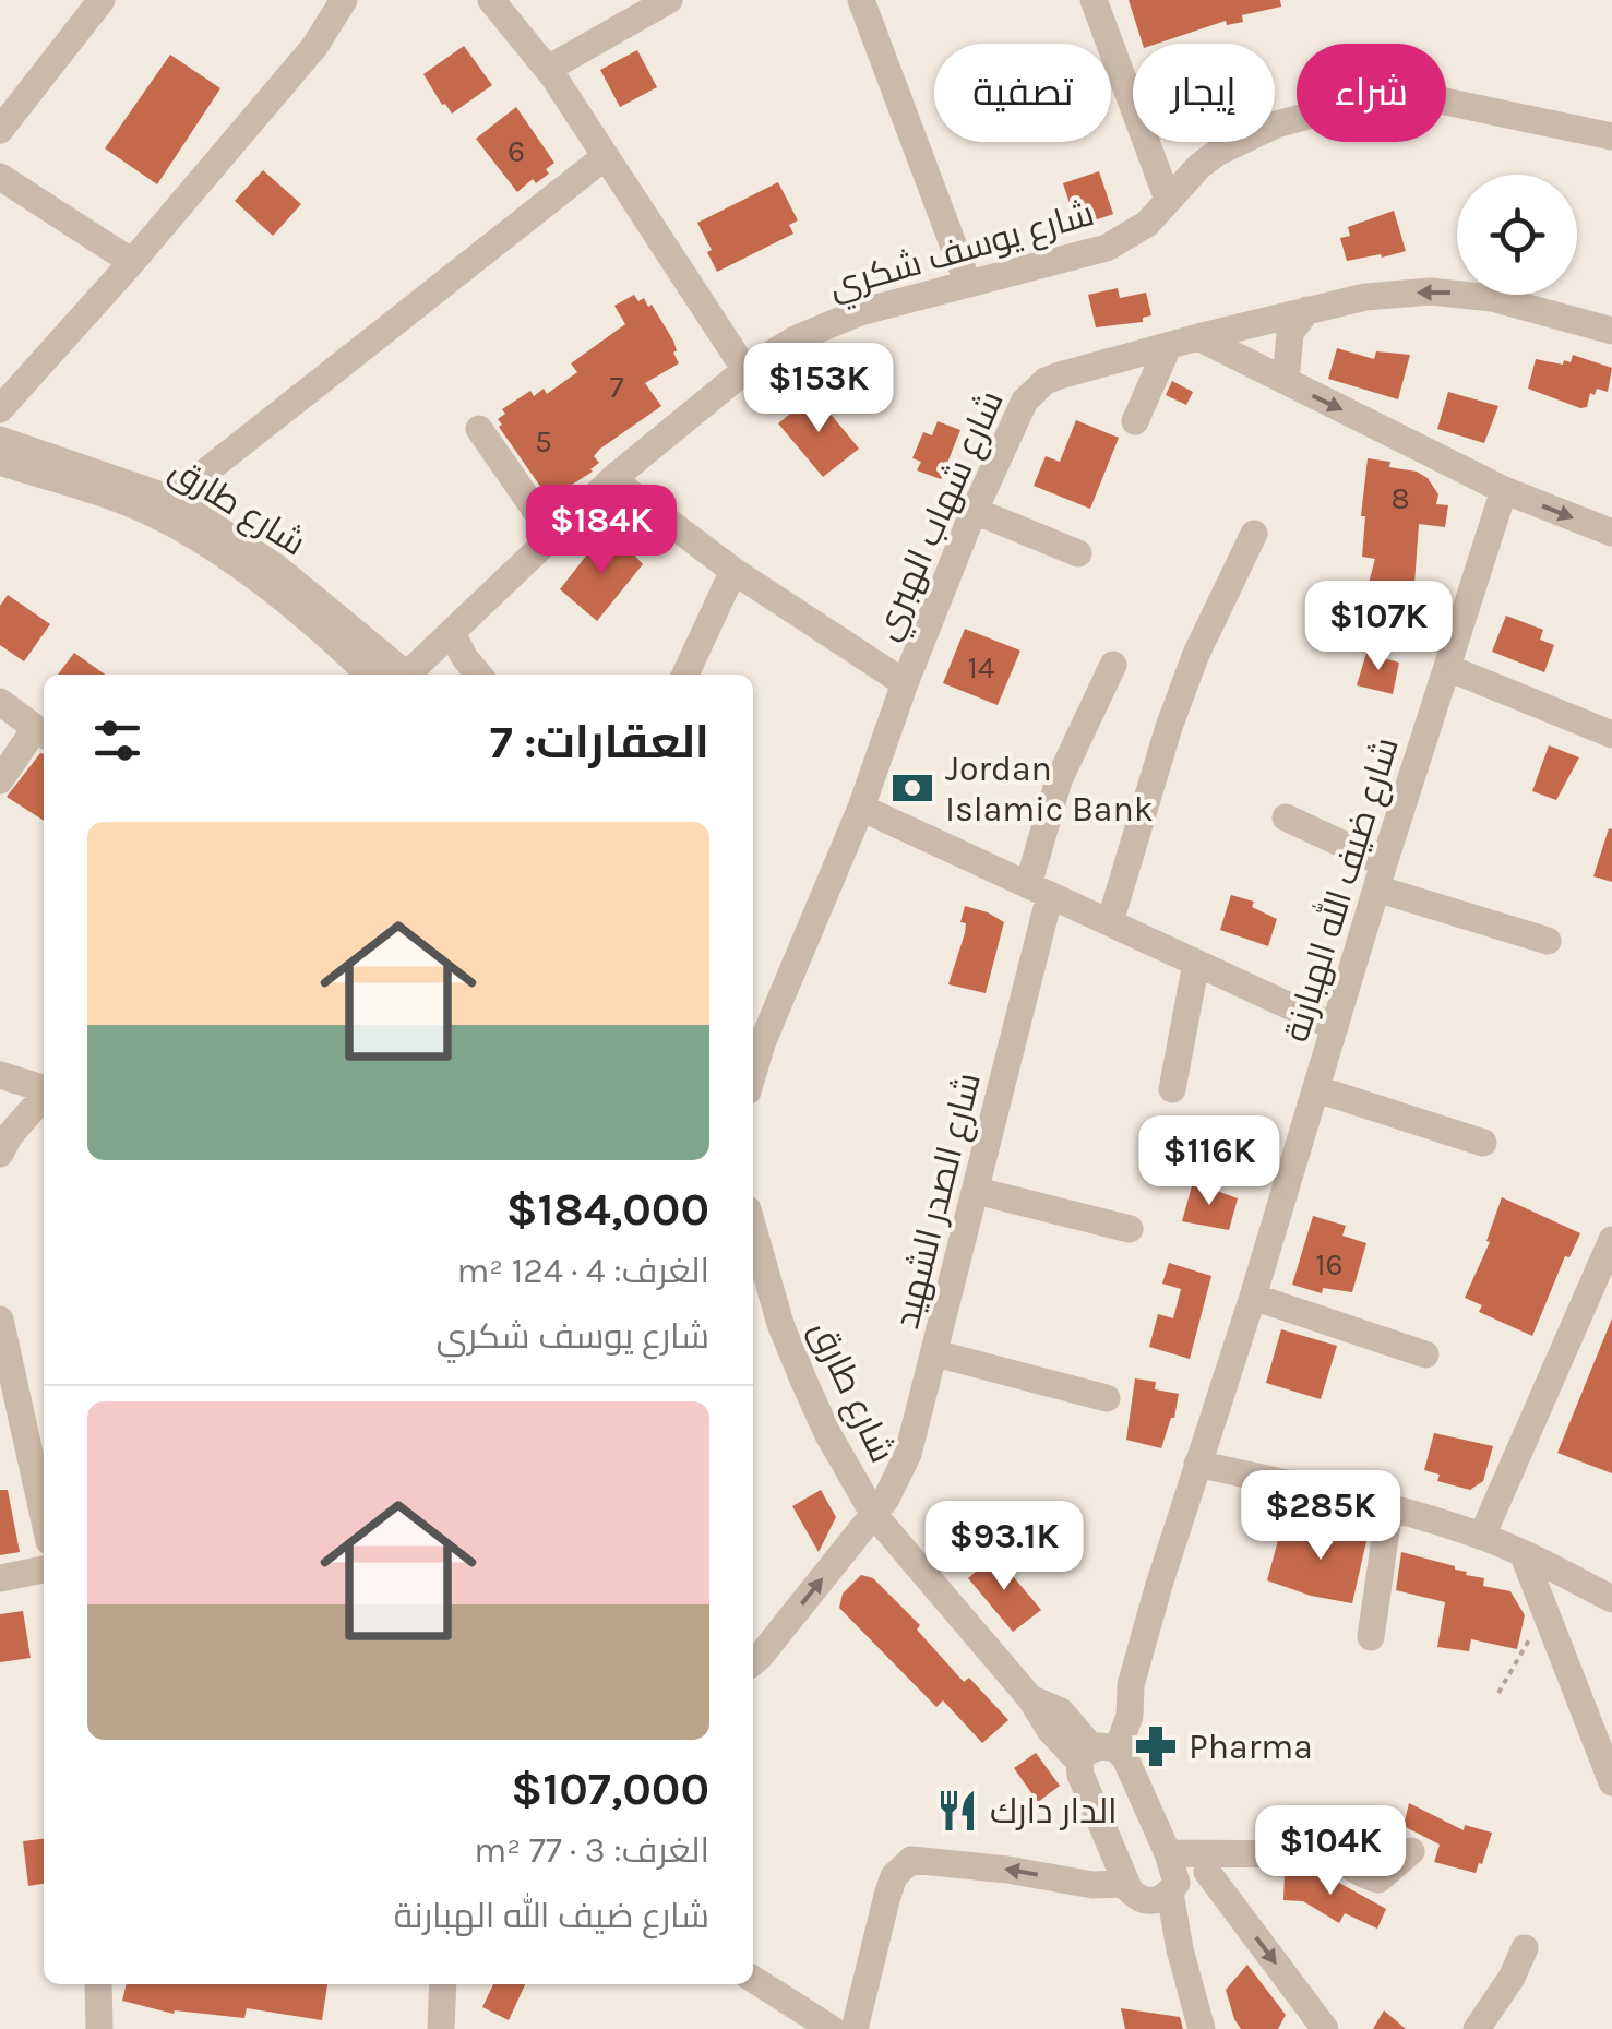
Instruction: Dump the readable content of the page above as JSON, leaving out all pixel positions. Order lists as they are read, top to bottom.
{
  "streets": {
    "street": [
      "شارع يوسف شكري",
      "شارع طارق",
      "شارع شهاب الهبري",
      "شارع ضيف الله الهبارنة",
      "شارع الصدر الشهيد"
    ]
  },
  "crossings": [
    ["شارع طارق", "شارع ضيف الله الهبارنة"],
    ["شارع طارق", "شارع الصدر الشهيد"]
  ],
  "places": {
    "bank": ["Jordan Islamic Bank"],
    "pharmacy": ["Pharma"],
    "restaurant": ["الدار دارك"]
  },
  "house_numbers": [
    "6",
    "7",
    "5",
    "8",
    "14",
    "16"
  ],
  "page": {
    "chip": ["شراء", "إيجار", "تصفية"],
    "price": [
      "$153K",
      "$184K",
      "$107K",
      "$116K",
      "$285K",
      "$93.1K",
      "$104K"
    ],
    "heading": "العقارات: 7",
    "list": [
      {
        "name": "$184,000",
        "note": "الغرف: 4 · 124 m² · شارع يوسف شكري"
      },
      {
        "name": "$107,000",
        "note": "الغرف: 3 · 77 m² · شارع ضيف الله الهبارنة"
      }
    ]
  }
}
